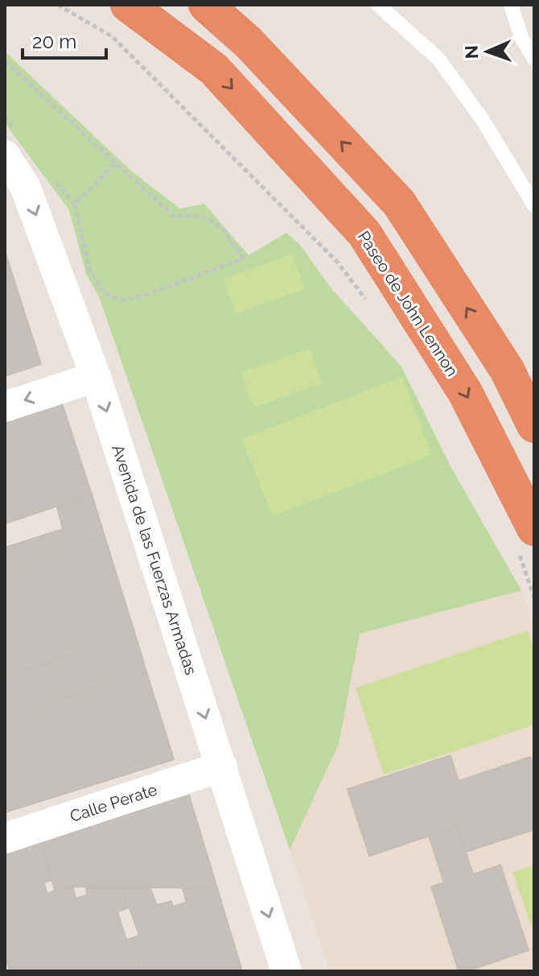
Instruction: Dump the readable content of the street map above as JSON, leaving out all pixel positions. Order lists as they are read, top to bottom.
{
  "streets": {
    "highway": ["Paseo de John Lennon"],
    "street": ["Avenida de las Fuerzas Armadas", "Calle Perate"]
  },
  "crossings": [
    ["Avenida de las Fuerzas Armadas", "Calle Perate"]
  ],
  "one_way": ["Avenida de las Fuerzas Armadas"],
  "scale_bar": "20 m",
  "north": "left"
}
